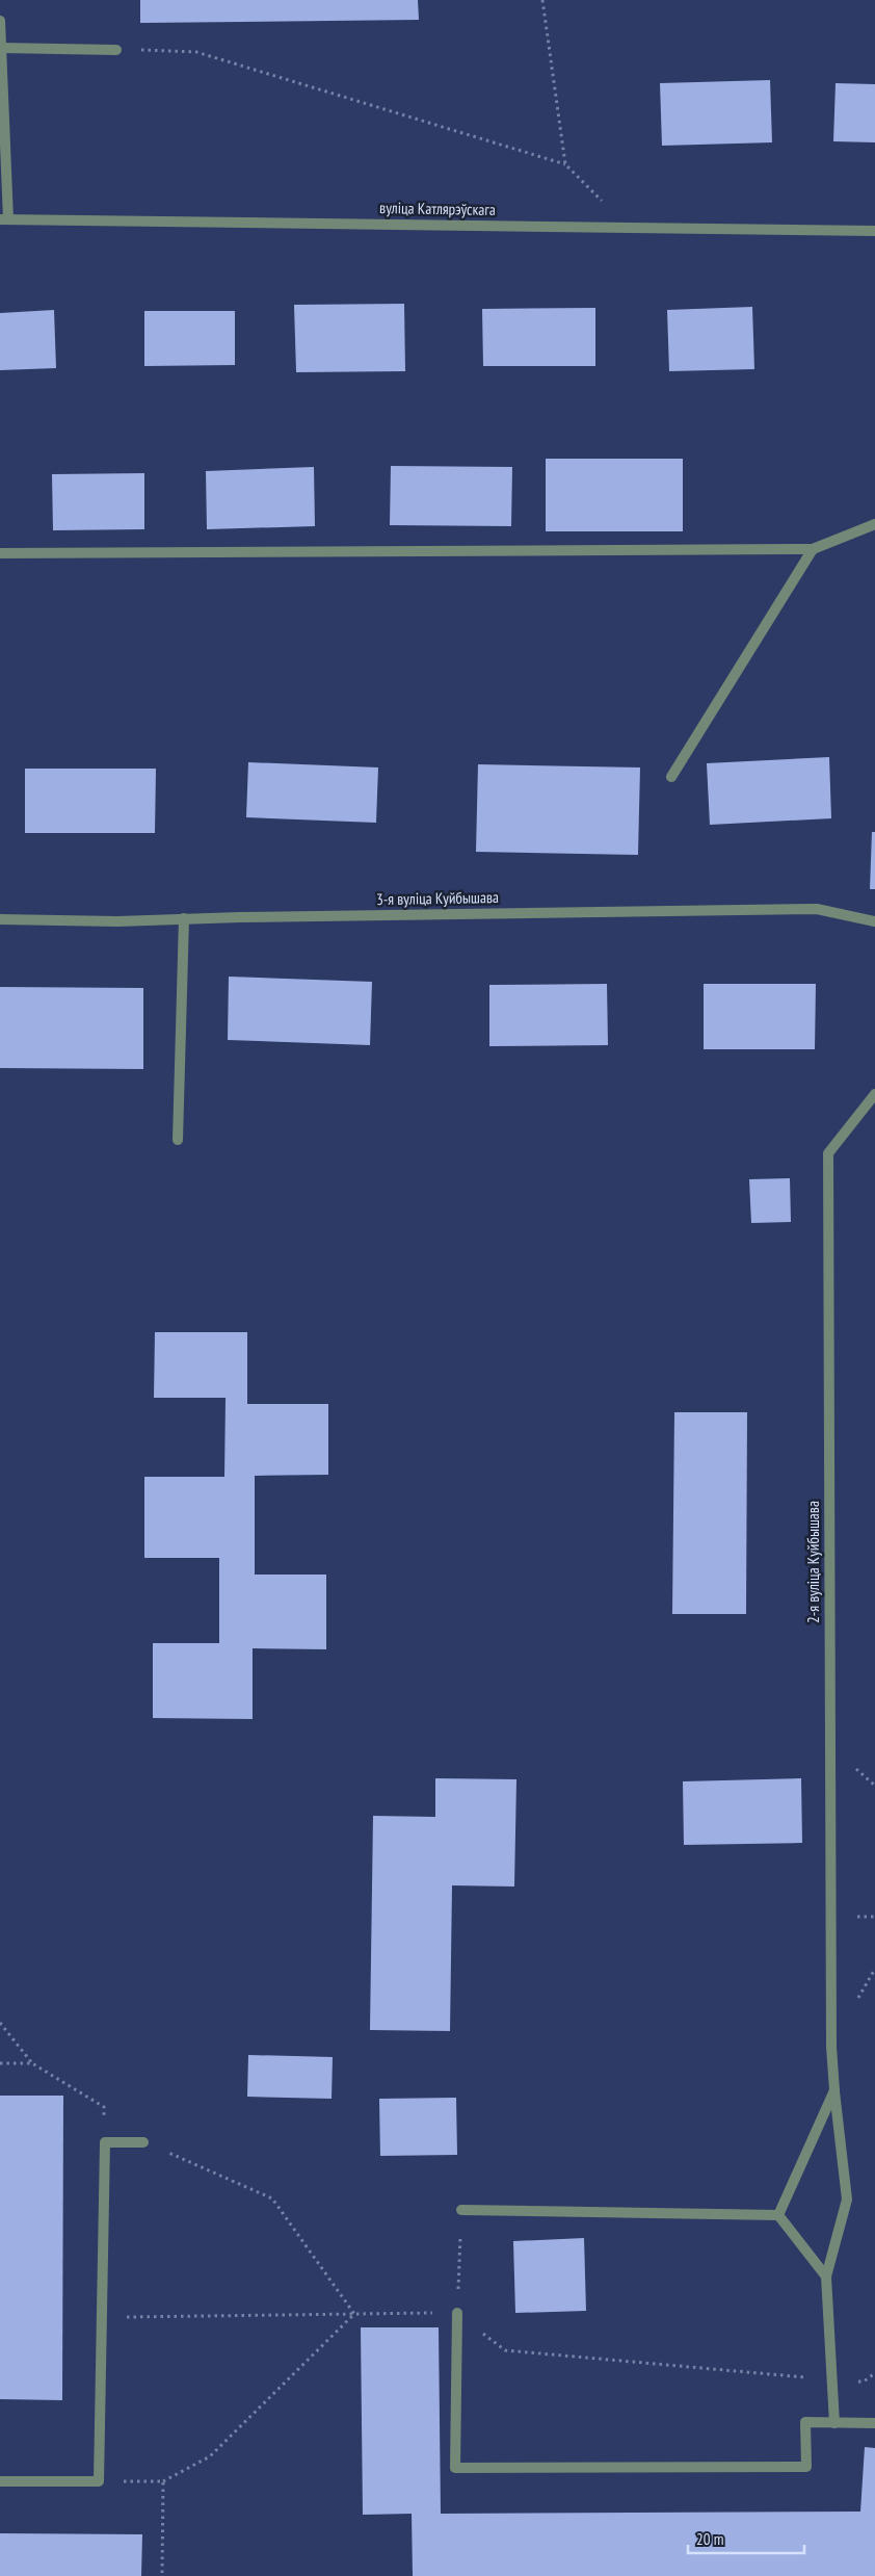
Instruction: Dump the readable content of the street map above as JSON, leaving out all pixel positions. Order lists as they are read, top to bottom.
{
  "streets": {
    "street": ["вуліца Катлярэўскага", "3-я вуліца Куйбышава", "2-я вуліца Куйбышава"]
  },
  "scale_bar": "20 m"
}
